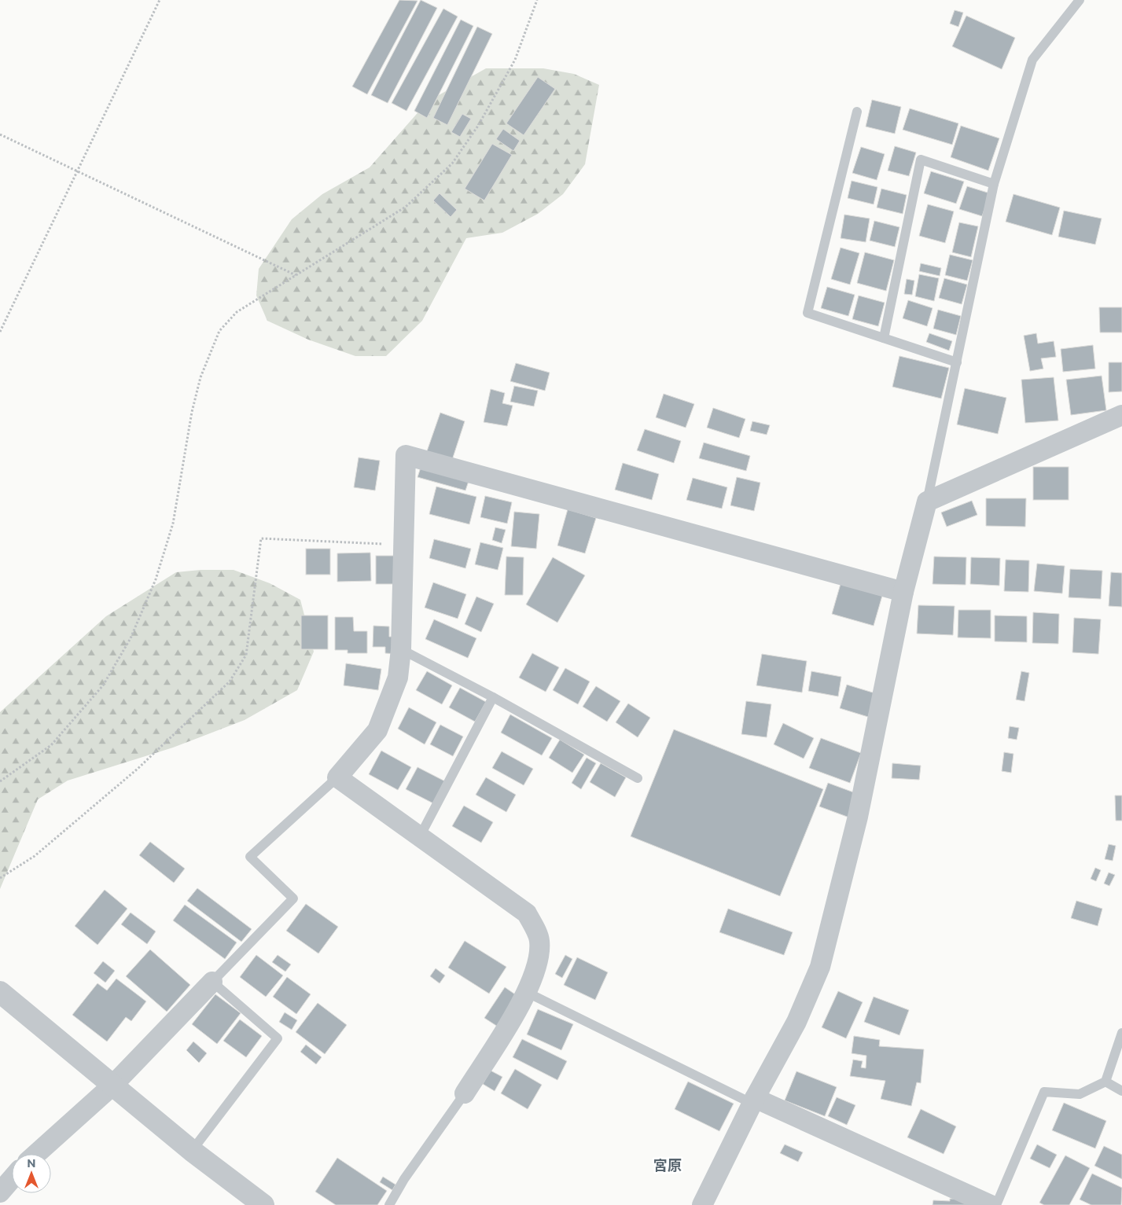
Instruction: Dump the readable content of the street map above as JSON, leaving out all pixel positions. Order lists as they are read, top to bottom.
{
  "districts": ["宮原"],
  "north": "top"
}
